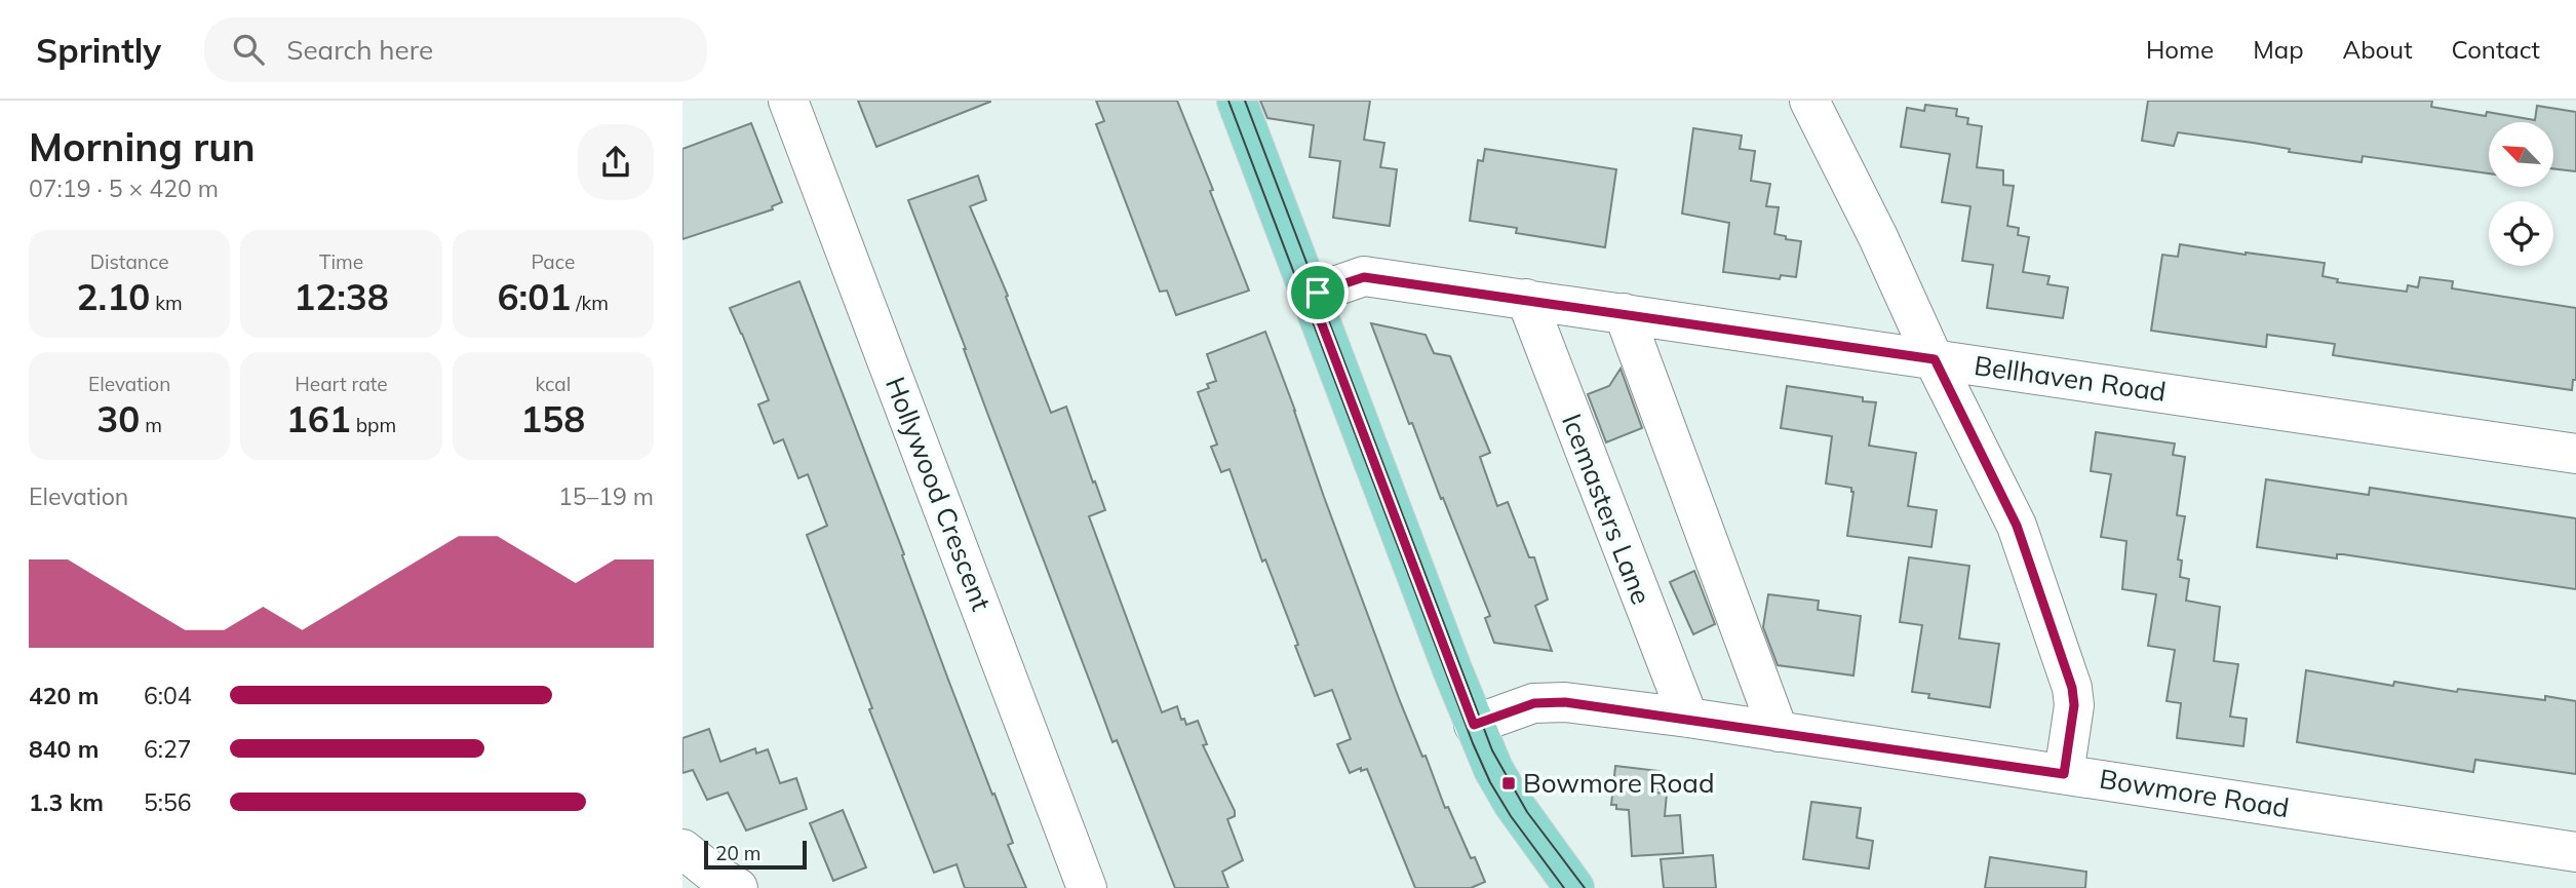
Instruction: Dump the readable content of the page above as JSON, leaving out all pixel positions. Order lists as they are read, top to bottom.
{
  "streets": {
    "street": [
      "Bellhaven Road",
      "Hollywood Crescent",
      "Icemasters Lane",
      "Bowmore Road"
    ]
  },
  "crossings": [
    ["Bellhaven Road", "Icemasters Lane"],
    ["Icemasters Lane", "Bowmore Road"]
  ],
  "places": {
    "transit": ["Bowmore Road"]
  },
  "scale_bar": "20 m",
  "north": "top left",
  "page": {
    "header": "Sprintly",
    "search": "Search here",
    "nav": [
      "Home",
      "Map",
      "About",
      "Contact"
    ],
    "heading": ["Morning run", "07:19 · 5 × 420 m"],
    "stats": [
      ["Distance", "2.10 km"],
      ["Time", "12:38"],
      ["Pace", "6:01 /km"],
      ["Elevation", "30 m"],
      ["Heart rate", "161 bpm"],
      ["kcal", "158"]
    ],
    "chart": ["Elevation", "15–19 m"],
    "list": [
      {
        "name": "420 m",
        "note": "6:04"
      },
      {
        "name": "840 m",
        "note": "6:27"
      },
      {
        "name": "1.3 km",
        "note": "5:56"
      }
    ],
    "scale": "20 m"
  }
}
